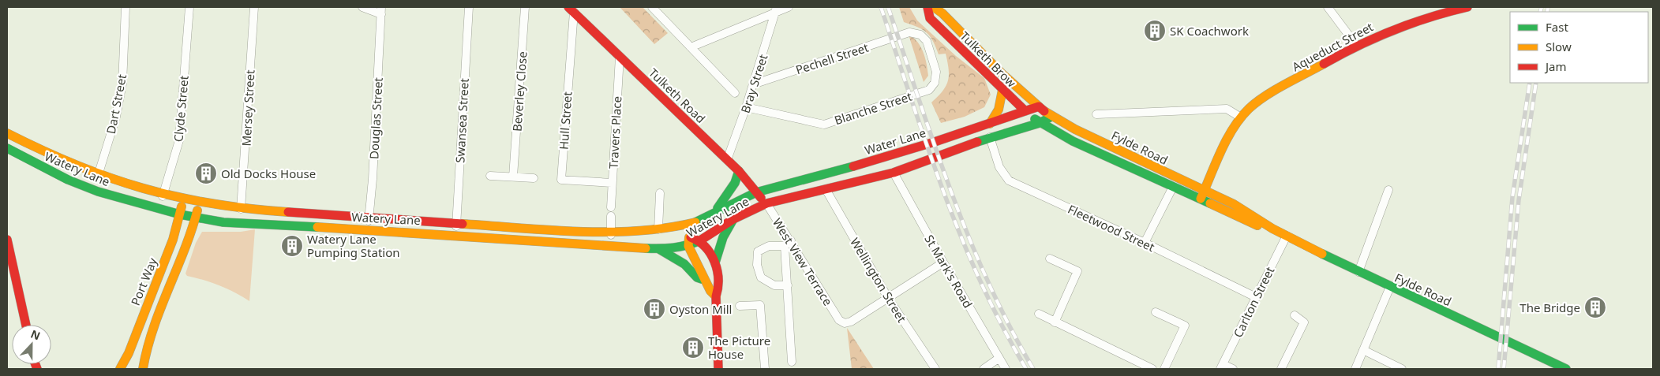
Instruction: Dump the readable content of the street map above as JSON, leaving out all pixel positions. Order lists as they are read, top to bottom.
{
  "streets": {
    "main road": [
      "Aqueduct Street",
      "Tulketh Brow",
      "Tulketh Road",
      "Water Lane",
      "Fylde Road",
      "Watery Lane",
      "Port Way"
    ],
    "street": [
      "Pechell Street",
      "Bray Street",
      "Beverley Close",
      "Dart Street",
      "Mersey Street",
      "Blanche Street",
      "Clyde Street",
      "Douglas Street",
      "Swansea Street",
      "Hull Street",
      "Travers Place",
      "Fleetwood Street",
      "West View Terrace",
      "St Mark's Road",
      "Wellington Street",
      "Carlton Street"
    ]
  },
  "crossings": [
    ["Aqueduct Street", "Fylde Road"],
    ["Pechell Street", "Bray Street"],
    ["Pechell Street", "Blanche Street"],
    ["Tulketh Brow", "Water Lane"],
    ["Tulketh Brow", "Fylde Road"],
    ["Bray Street", "Tulketh Road"],
    ["Bray Street", "Blanche Street"],
    ["Tulketh Road", "Hull Street"],
    ["Tulketh Road", "Travers Place"],
    ["Tulketh Road", "Water Lane"],
    ["Tulketh Road", "Watery Lane"],
    ["Tulketh Road", "West View Terrace"],
    ["Dart Street", "Watery Lane"],
    ["Mersey Street", "Watery Lane"],
    ["Clyde Street", "Watery Lane"],
    ["Douglas Street", "Watery Lane"],
    ["Swansea Street", "Watery Lane"],
    ["Hull Street", "Travers Place"],
    ["Travers Place", "Watery Lane"],
    ["Water Lane", "Fylde Road"],
    ["Water Lane", "Watery Lane"],
    ["Fylde Road", "Carlton Street"],
    ["Watery Lane", "West View Terrace"],
    ["Watery Lane", "Port Way"],
    ["Fleetwood Street", "Carlton Street"],
    ["West View Terrace", "Wellington Street"]
  ],
  "places": {
    "building": [
      "SK Coachwork",
      "Old Docks House",
      "Watery Lane Pumping Station",
      "The Bridge",
      "Oyston Mill",
      "The Picture House"
    ]
  },
  "legend": ["Fast", "Slow", "Jam"],
  "north": "top"
}
